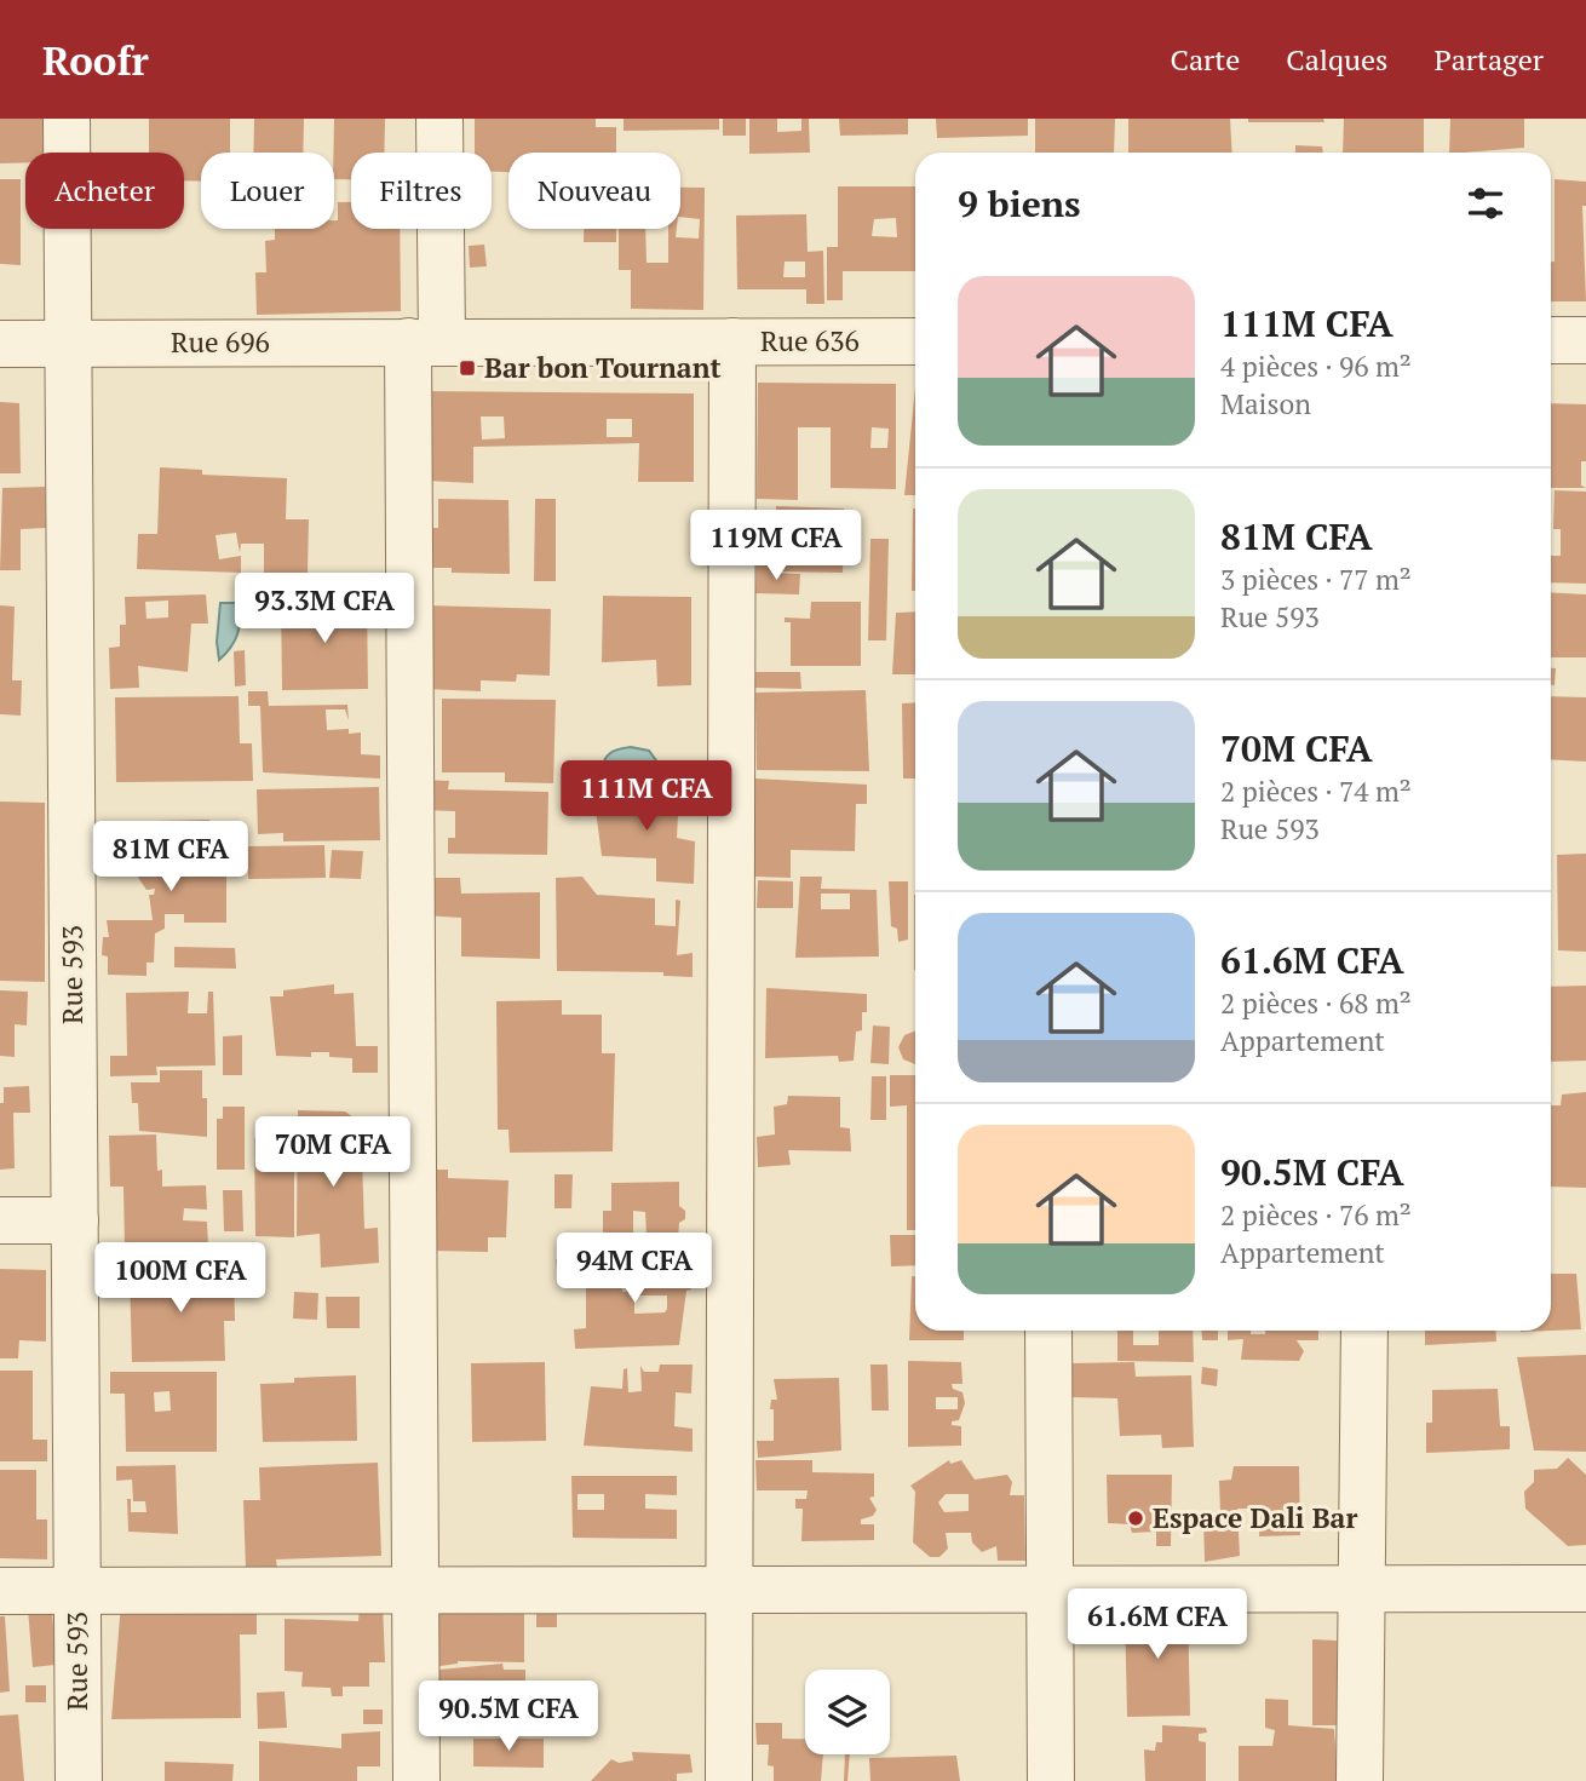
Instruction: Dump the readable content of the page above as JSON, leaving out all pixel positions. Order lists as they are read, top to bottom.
{
  "streets": {
    "street": ["Rue 636", "Rue 696", "Rue 593"]
  },
  "crossings": [
    ["Rue 636", "Rue 696"],
    ["Rue 696", "Rue 593"]
  ],
  "places": {
    "transit": ["Bar bon Tournant"],
    "other": ["Espace Dali Bar"]
  },
  "page": {
    "header": "Roofr",
    "nav": ["Carte", "Calques", "Partager"],
    "chip": [
      "Acheter",
      "Louer",
      "Filtres",
      "Nouveau"
    ],
    "heading": "9 biens",
    "list": [
      {
        "name": "111M CFA",
        "note": "4 pièces · 96 m² · Maison"
      },
      {
        "name": "81M CFA",
        "note": "3 pièces · 77 m² · Rue 593"
      },
      {
        "name": "70M CFA",
        "note": "2 pièces · 74 m² · Rue 593"
      },
      {
        "name": "61.6M CFA",
        "note": "2 pièces · 68 m² · Appartement"
      },
      {
        "name": "90.5M CFA",
        "note": "2 pièces · 76 m² · Appartement"
      }
    ],
    "price": [
      "119M CFA",
      "93.3M CFA",
      "111M CFA",
      "81M CFA",
      "70M CFA",
      "94M CFA",
      "100M CFA",
      "61.6M CFA",
      "90.5M CFA"
    ]
  }
}
